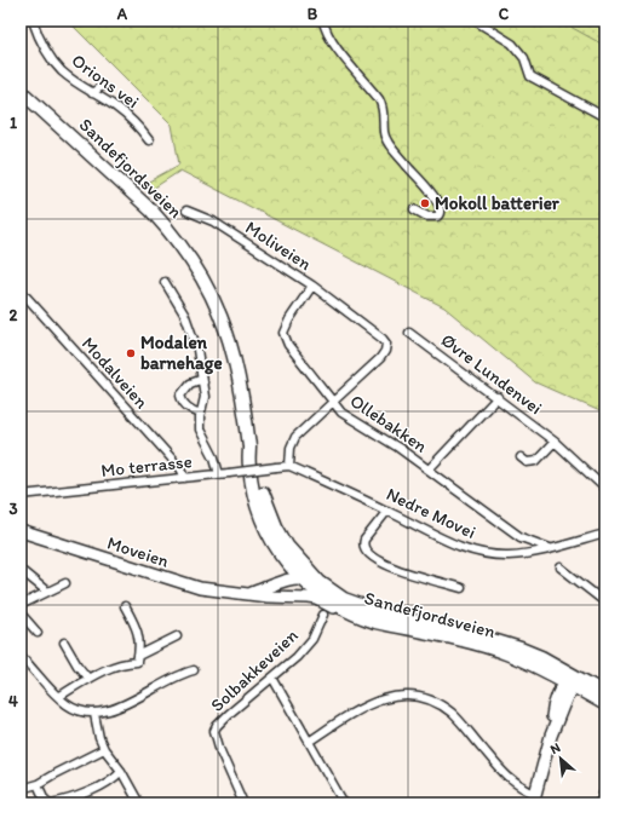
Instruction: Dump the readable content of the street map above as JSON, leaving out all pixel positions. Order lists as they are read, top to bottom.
{
  "streets": {
    "main road": ["Sandefjordsveien"],
    "street": [
      "Orions vei",
      "Moliveien",
      "Modalveien",
      "Øvre Lundenvei",
      "Ollebakken",
      "Mo terrasse",
      "Nedre Movei",
      "Moveien",
      "Solbakkeveien"
    ]
  },
  "crossings": [
    ["Sandefjordsveien", "Moveien"],
    ["Moliveien", "Ollebakken"],
    ["Modalveien", "Mo terrasse"],
    ["Ollebakken", "Nedre Movei"],
    ["Mo terrasse", "Nedre Movei"]
  ],
  "places": ["Mokoll batterier", "Modalen barnehage"],
  "north": "top left",
  "grid": {
    "columns": ["A", "B", "C"],
    "rows": [
      "1",
      "2",
      "3",
      "4"
    ]
  }
}
